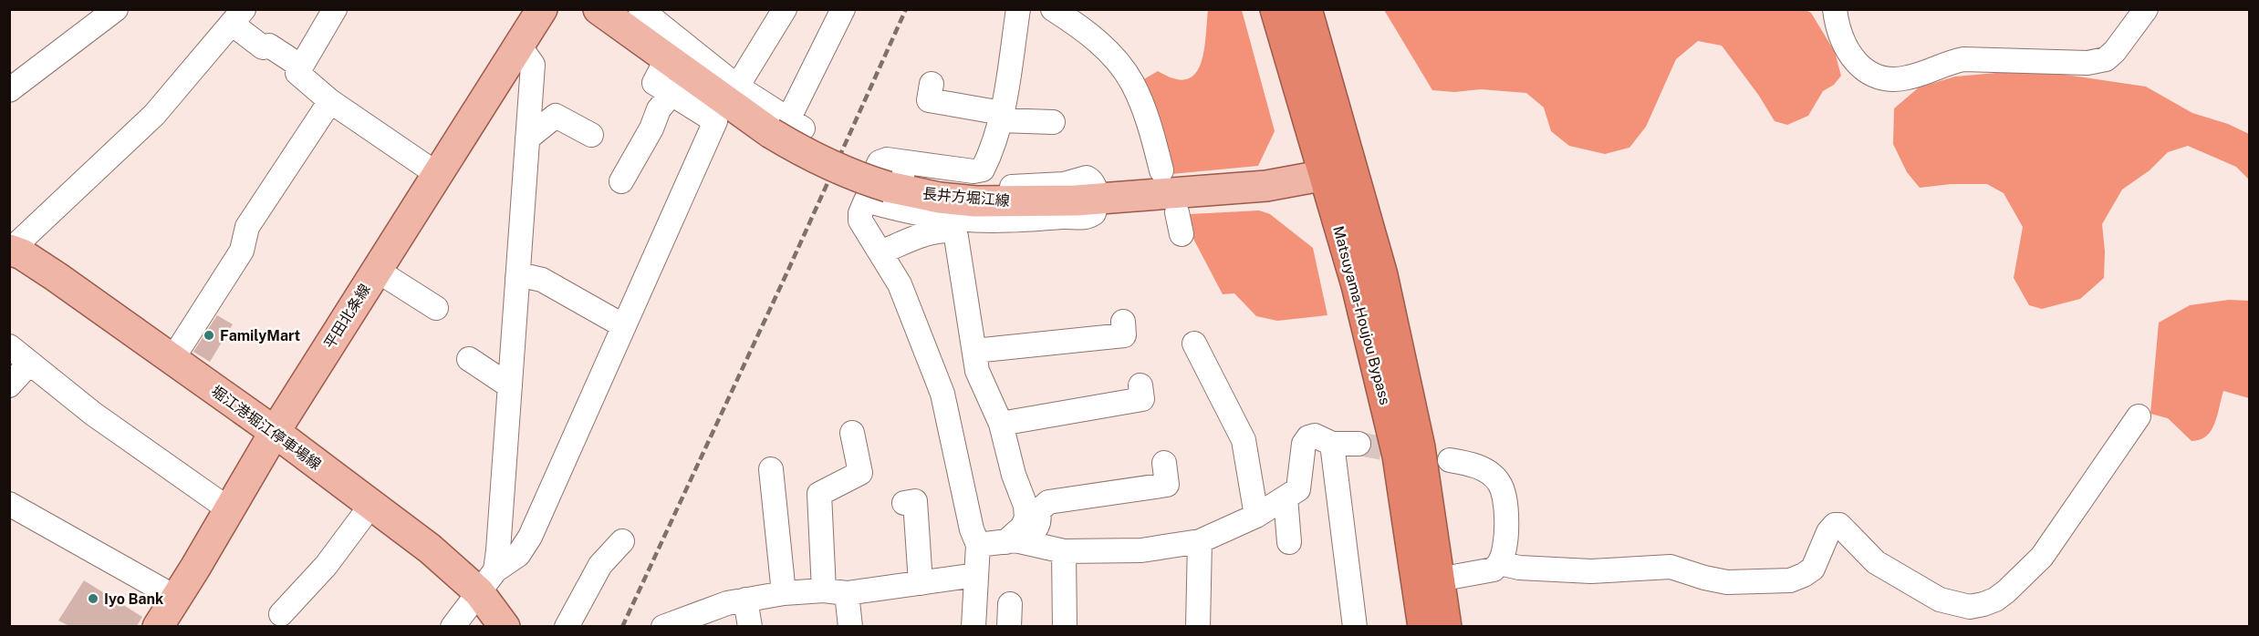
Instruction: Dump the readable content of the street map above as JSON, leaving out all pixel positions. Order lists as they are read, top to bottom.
{
  "streets": {
    "highway": ["Matsuyama-Houjou Bypass"],
    "main road": ["長井方堀江線", "平田北条線", "堀江港堀江停車場線"]
  },
  "crossings": [
    ["長井方堀江線", "Matsuyama-Houjou Bypass"],
    ["平田北条線", "堀江港堀江停車場線"]
  ],
  "places": ["FamilyMart", "Iyo Bank"]
}
